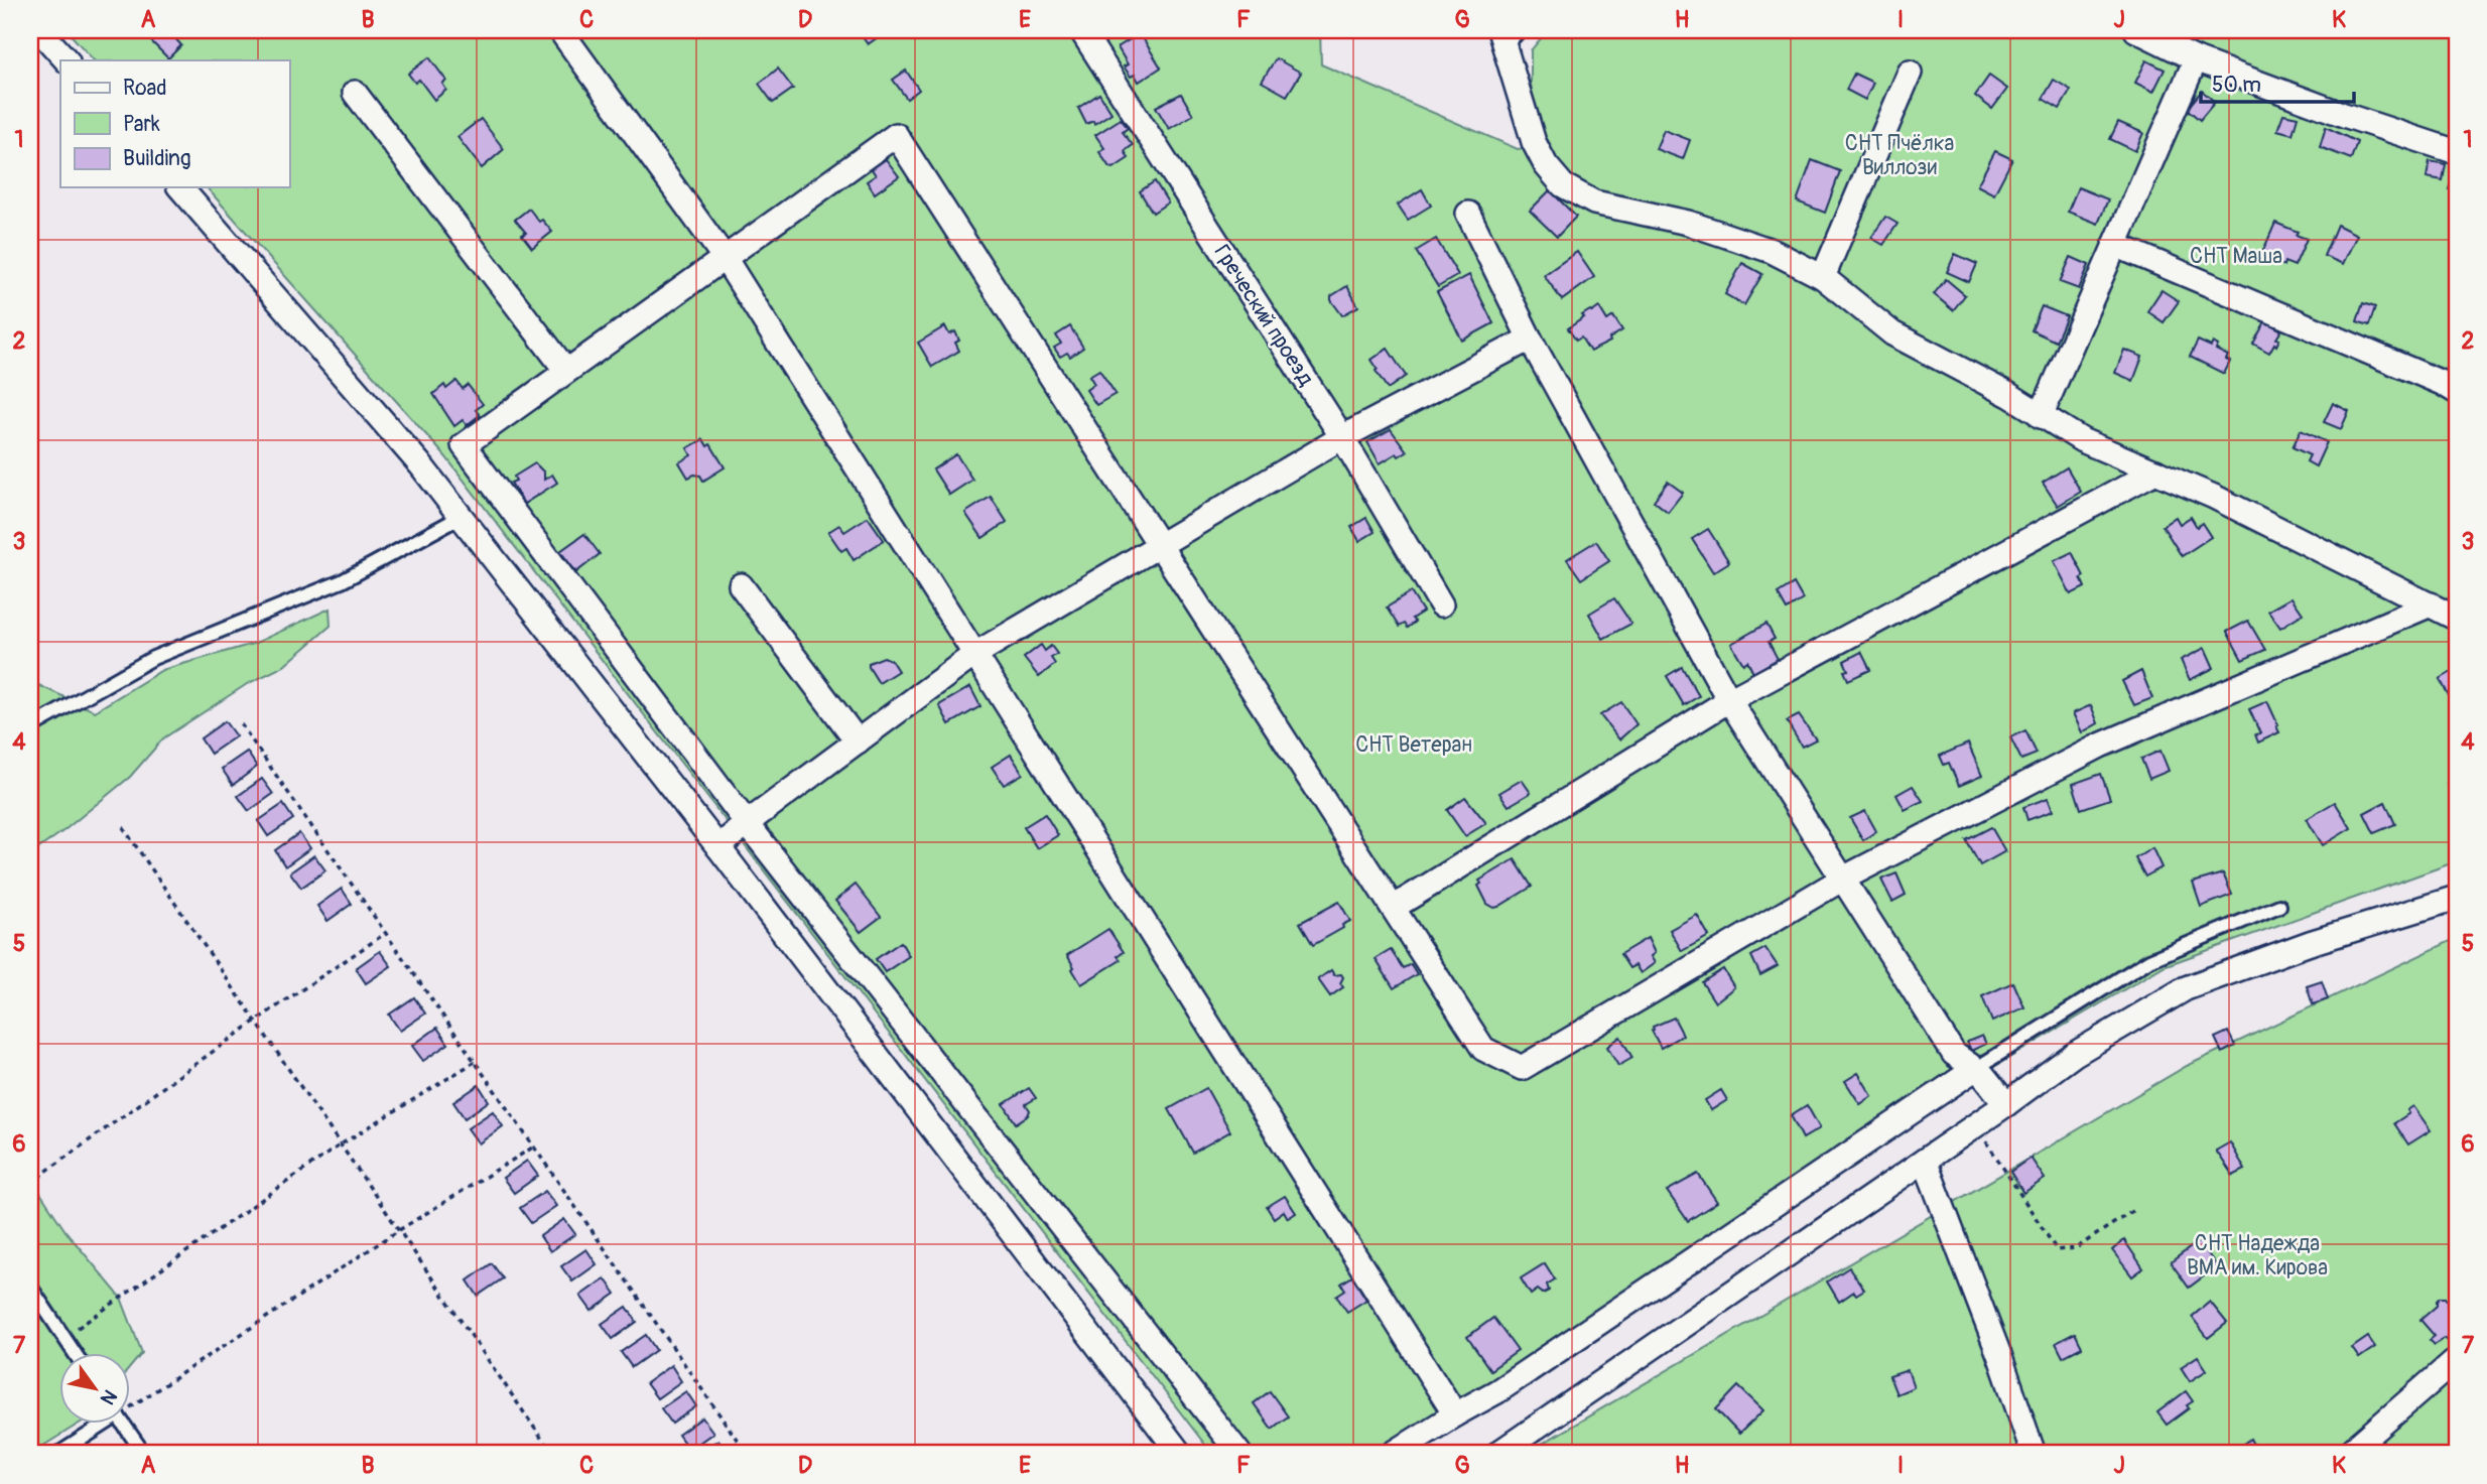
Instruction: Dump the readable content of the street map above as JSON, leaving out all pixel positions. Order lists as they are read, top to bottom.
{
  "streets": {
    "street": ["Греческий проезд"]
  },
  "parks": [
    "СНТ Пчёлка Виллози",
    "СНТ Маша",
    "СНТ Ветеран",
    "СНТ Надежда ВМА им. Кирова"
  ],
  "legend": ["Road", "Park", "Building"],
  "scale_bar": "50 m",
  "north": "bottom right",
  "grid": {
    "columns": [
      "A",
      "B",
      "C",
      "D",
      "E",
      "F",
      "G",
      "H",
      "I",
      "J",
      "K"
    ],
    "rows": [
      "1",
      "2",
      "3",
      "4",
      "5",
      "6",
      "7"
    ]
  }
}
